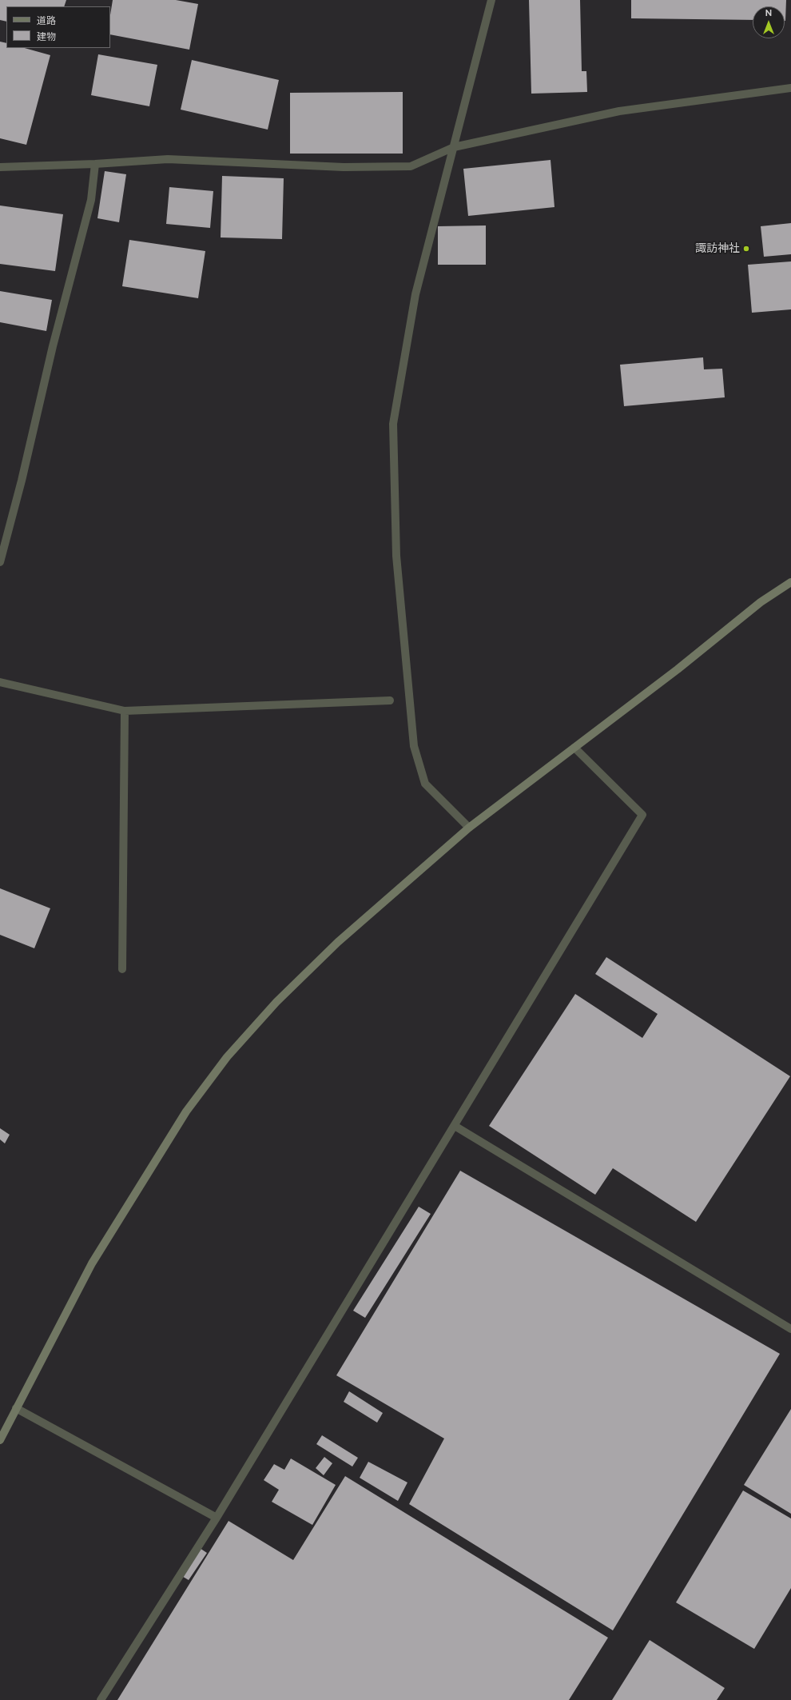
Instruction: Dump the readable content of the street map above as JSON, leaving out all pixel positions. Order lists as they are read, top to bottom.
{
  "places": ["諏訪神社"],
  "legend": ["道路", "建物"],
  "north": "top"
}
